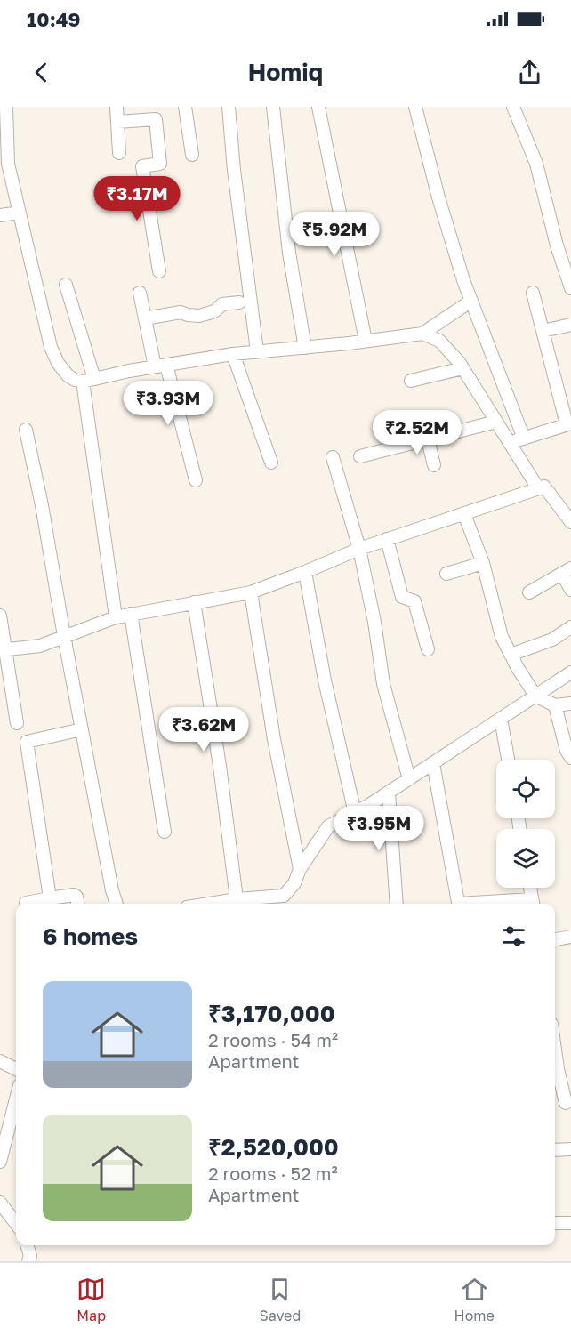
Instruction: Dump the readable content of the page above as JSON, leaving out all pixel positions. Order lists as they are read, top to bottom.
{
  "page": {
    "status": "10:49",
    "header": "Homiq",
    "price": [
      "₹3.17M",
      "₹5.92M",
      "₹3.93M",
      "₹2.52M",
      "₹3.62M",
      "₹3.95M"
    ],
    "heading": "6 homes",
    "list": [
      {
        "name": "₹3,170,000",
        "note": "2 rooms · 54 m² · Apartment"
      },
      {
        "name": "₹2,520,000",
        "note": "2 rooms · 52 m² · Apartment"
      }
    ],
    "tabs": ["Map", "Saved", "Home"]
  }
}
